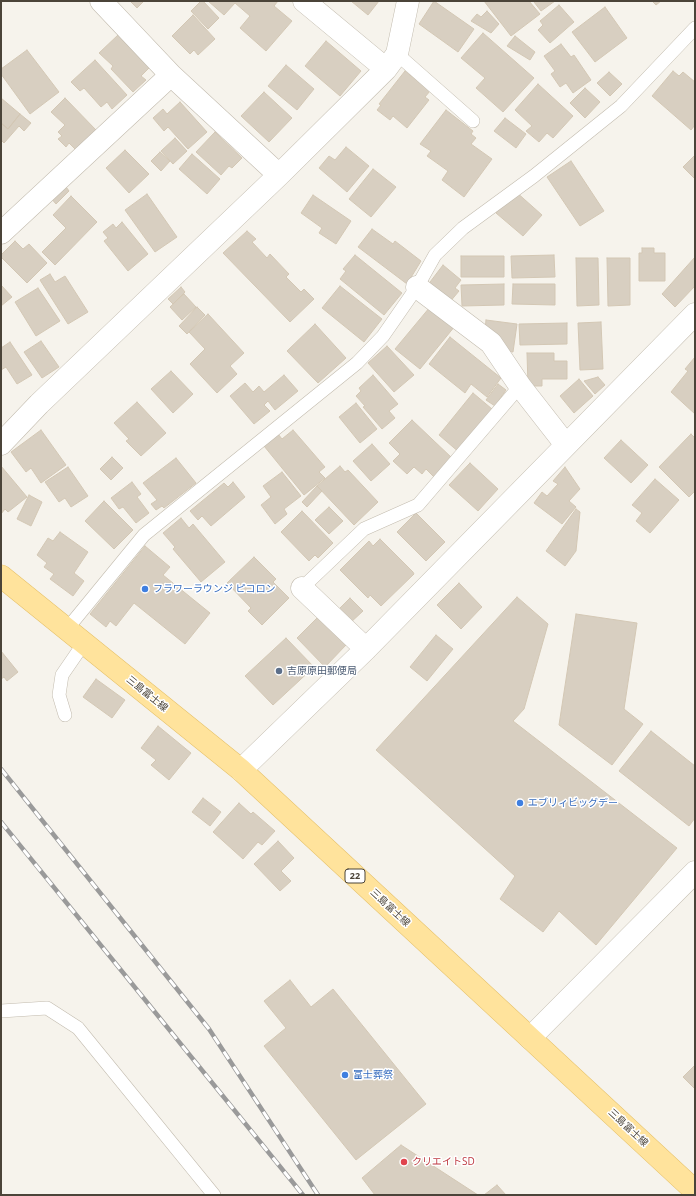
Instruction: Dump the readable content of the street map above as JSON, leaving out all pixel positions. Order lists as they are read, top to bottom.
{
  "streets": {
    "main road": ["三島富士線", "22"]
  },
  "places": [
    "フラワーラウンジ ピコロン",
    "吉原原田郵便局",
    "エブリィビッグデー",
    "富士葬祭",
    "クリエイトSD"
  ]
}
